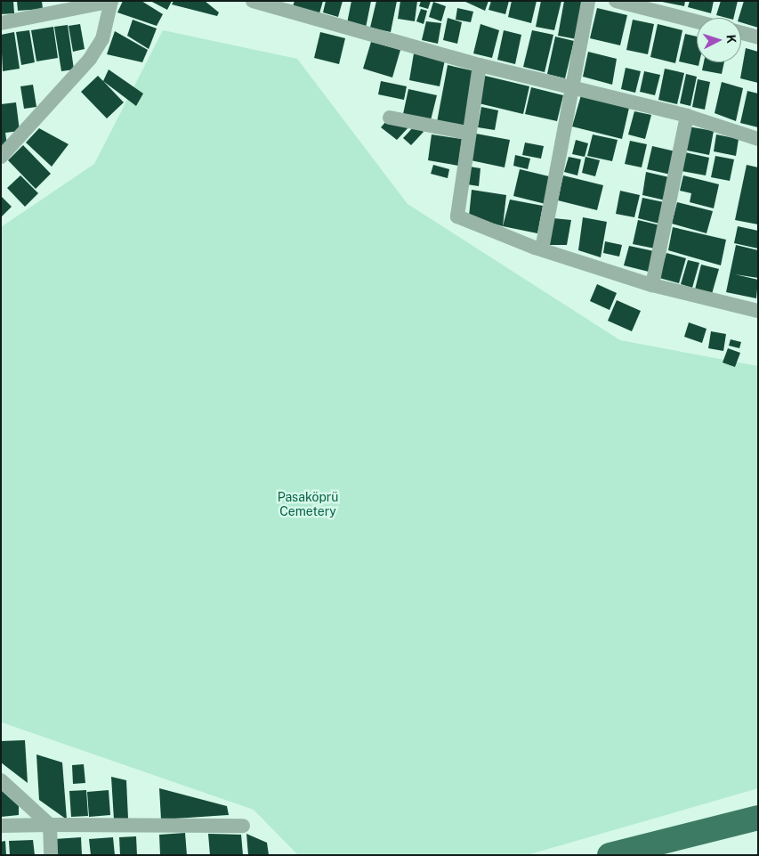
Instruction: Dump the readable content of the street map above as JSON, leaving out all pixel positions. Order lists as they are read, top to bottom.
{
  "parks": ["Pasaköprü Cemetery"],
  "north": "right"
}
